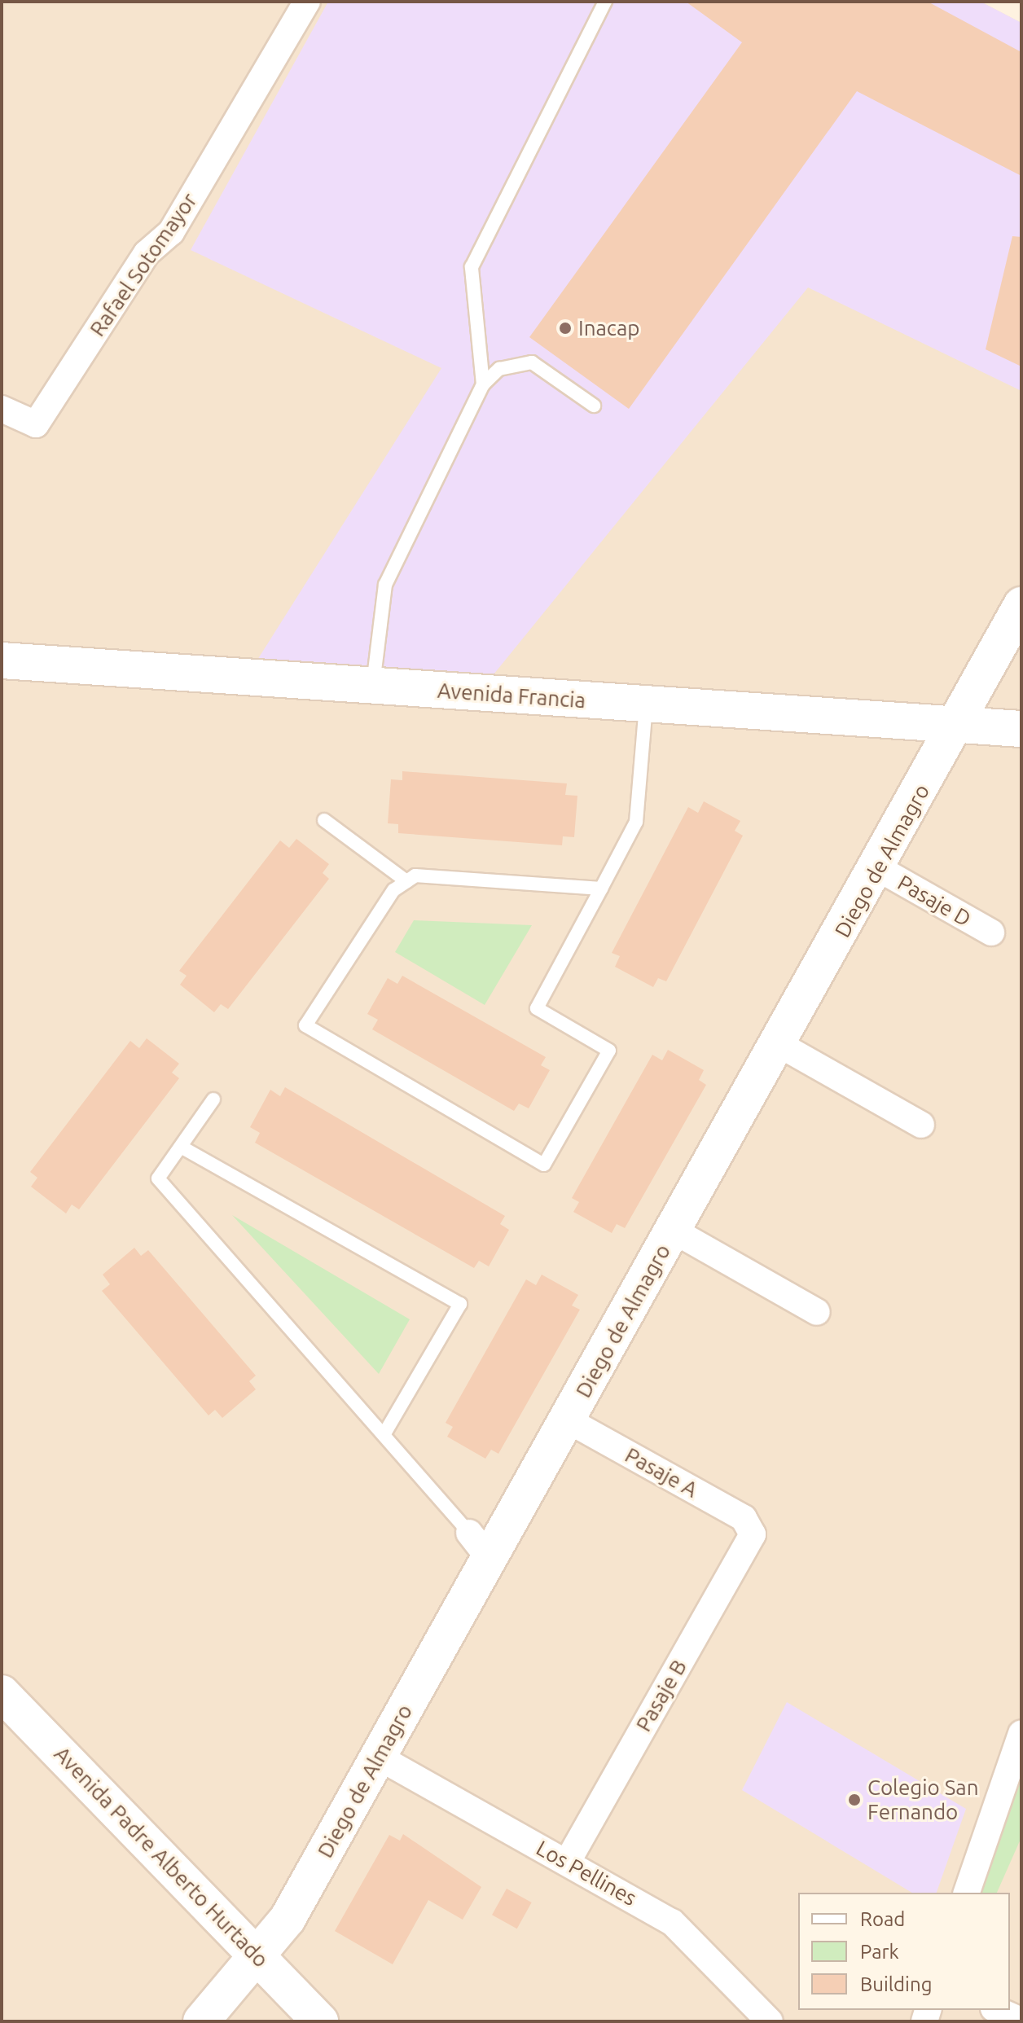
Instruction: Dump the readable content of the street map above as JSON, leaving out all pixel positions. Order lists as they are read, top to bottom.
{
  "streets": {
    "street": [
      "Rafael Sotomayor",
      "Avenida Francia",
      "Diego de Almagro",
      "Pasaje D",
      "Pasaje A",
      "Pasaje B",
      "Avenida Padre Alberto Hurtado",
      "Los Pellines"
    ]
  },
  "crossings": [
    ["Avenida Francia", "Diego de Almagro"],
    ["Diego de Almagro", "Pasaje D"],
    ["Diego de Almagro", "Pasaje A"],
    ["Diego de Almagro", "Avenida Padre Alberto Hurtado"],
    ["Diego de Almagro", "Los Pellines"],
    ["Pasaje A", "Pasaje B"],
    ["Pasaje B", "Los Pellines"]
  ],
  "places": ["Inacap", "Colegio San Fernando"],
  "legend": ["Road", "Park", "Building"]
}
